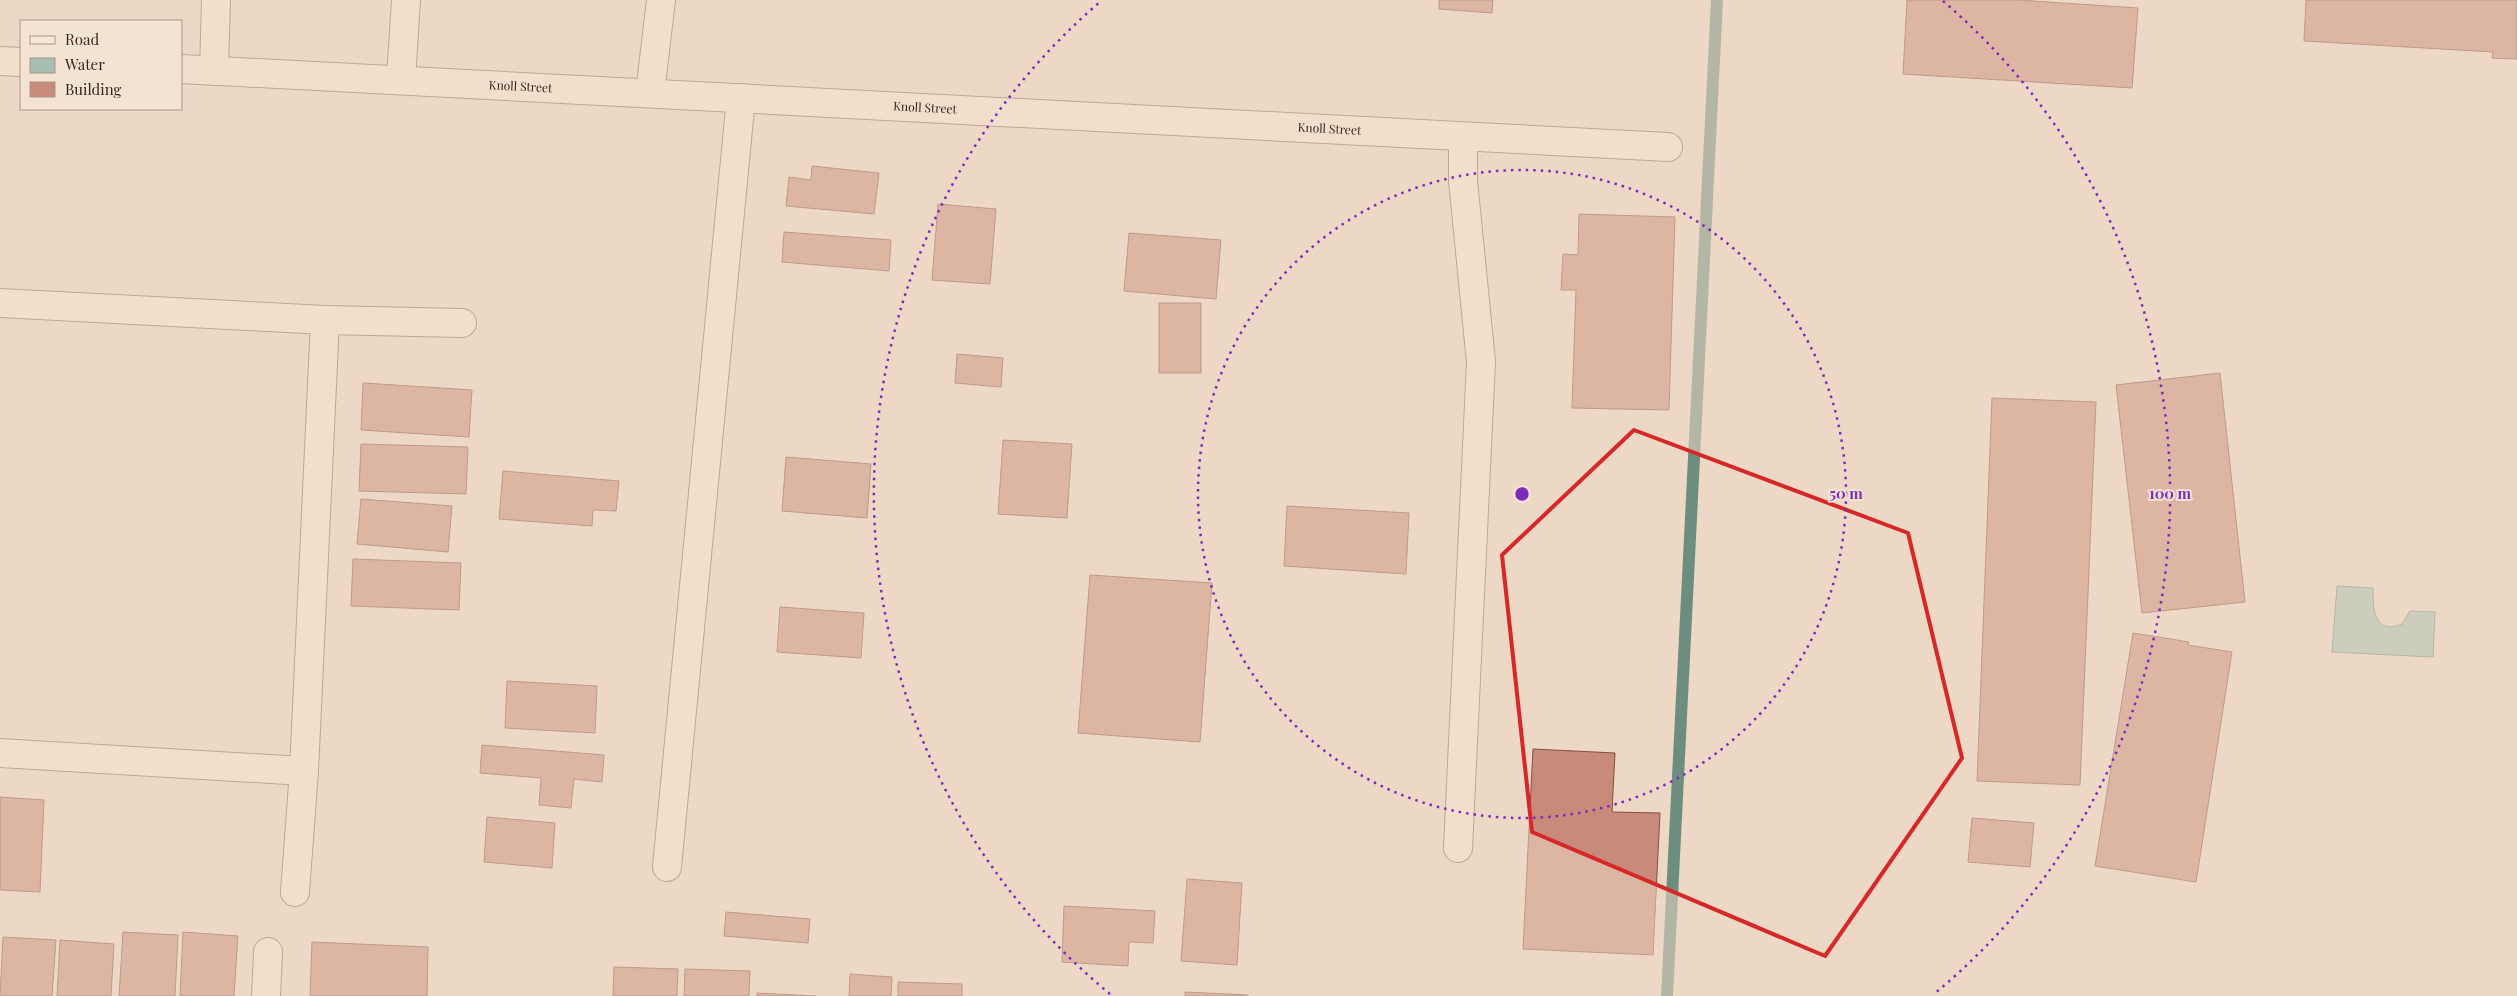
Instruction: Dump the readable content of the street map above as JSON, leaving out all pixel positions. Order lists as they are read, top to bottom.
{
  "streets": {
    "street": ["Knoll Street"]
  },
  "legend": ["Road", "Water", "Building"],
  "rings": ["50 m", "100 m"]
}
